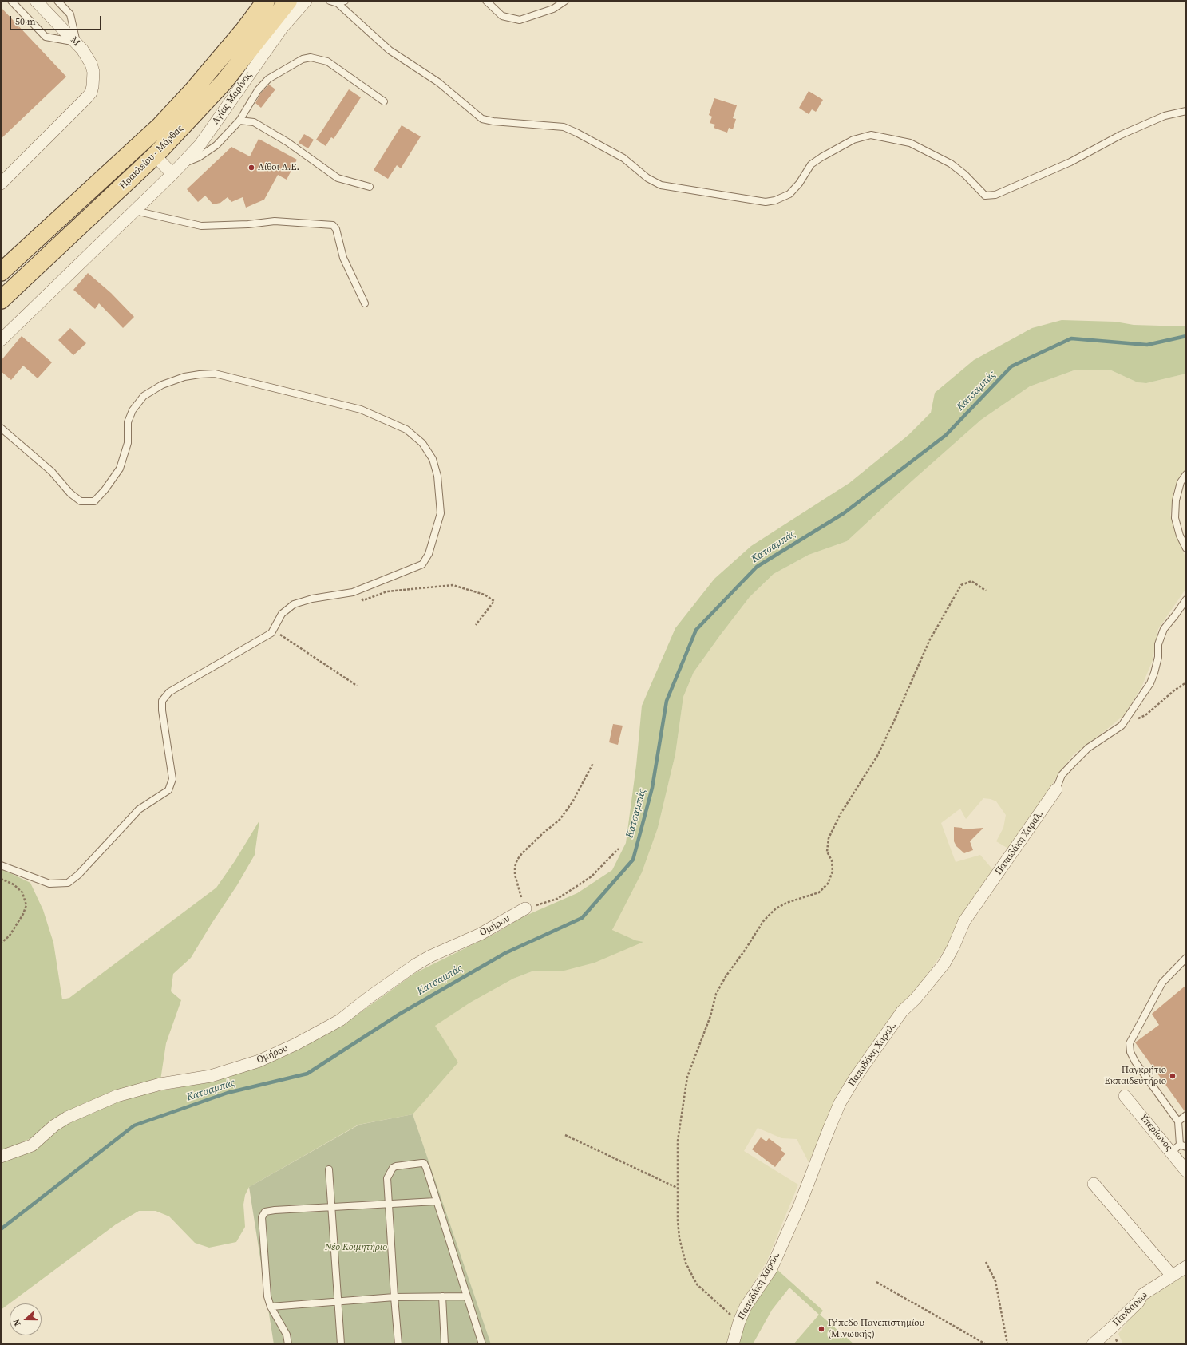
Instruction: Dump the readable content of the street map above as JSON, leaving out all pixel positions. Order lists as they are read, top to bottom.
{
  "streets": {
    "main road": ["Ηρακλείου - Μάρθας"],
    "street": [
      "Μ",
      "Αγίας Μαρίνας",
      "Παπαδάκη Χαραλ.",
      "Ομήρου",
      "Υπερίωνος",
      "Πανδάρεω"
    ]
  },
  "water": ["Κατσαμπάς"],
  "parks": ["Νέο Κοιμητήριο"],
  "places": ["Λίθοι Α.Ε.", "Παγκρήτιο Εκπαιδευτήριο", "Γήπεδο Πανεπιστημίου (Μινωικής)"],
  "scale_bar": "50 m",
  "north": "left"
}
